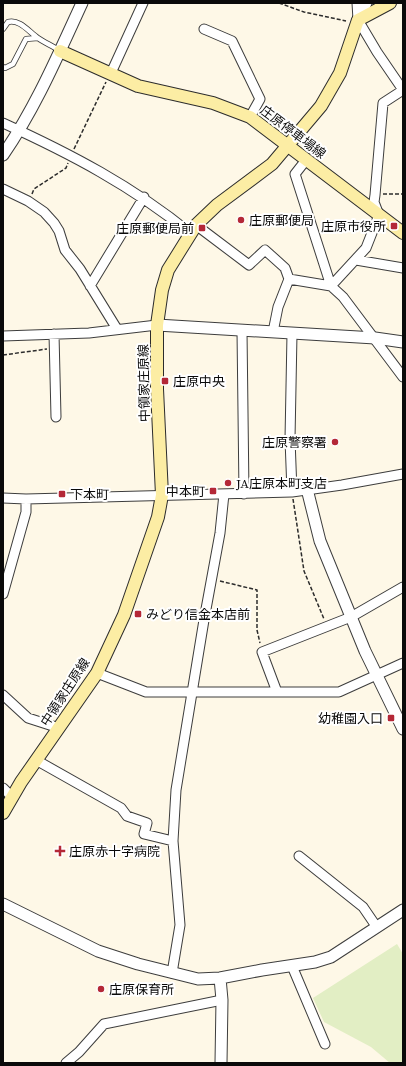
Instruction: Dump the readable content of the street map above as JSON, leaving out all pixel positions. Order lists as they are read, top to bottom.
{
  "streets": {
    "main road": ["庄原停車場線", "中領家庄原線"]
  },
  "crossings": [
    ["庄原停車場線", "中領家庄原線"]
  ],
  "places": {
    "other": [
      "庄原郵便局",
      "庄原警察署",
      "JA庄原本町支店",
      "庄原保育所"
    ],
    "transit": [
      "庄原市役所",
      "庄原郵便局前",
      "庄原中央",
      "中本町",
      "下本町",
      "みどり信金本店前",
      "幼稚園入口"
    ],
    "health": ["庄原赤十字病院"]
  }
}
